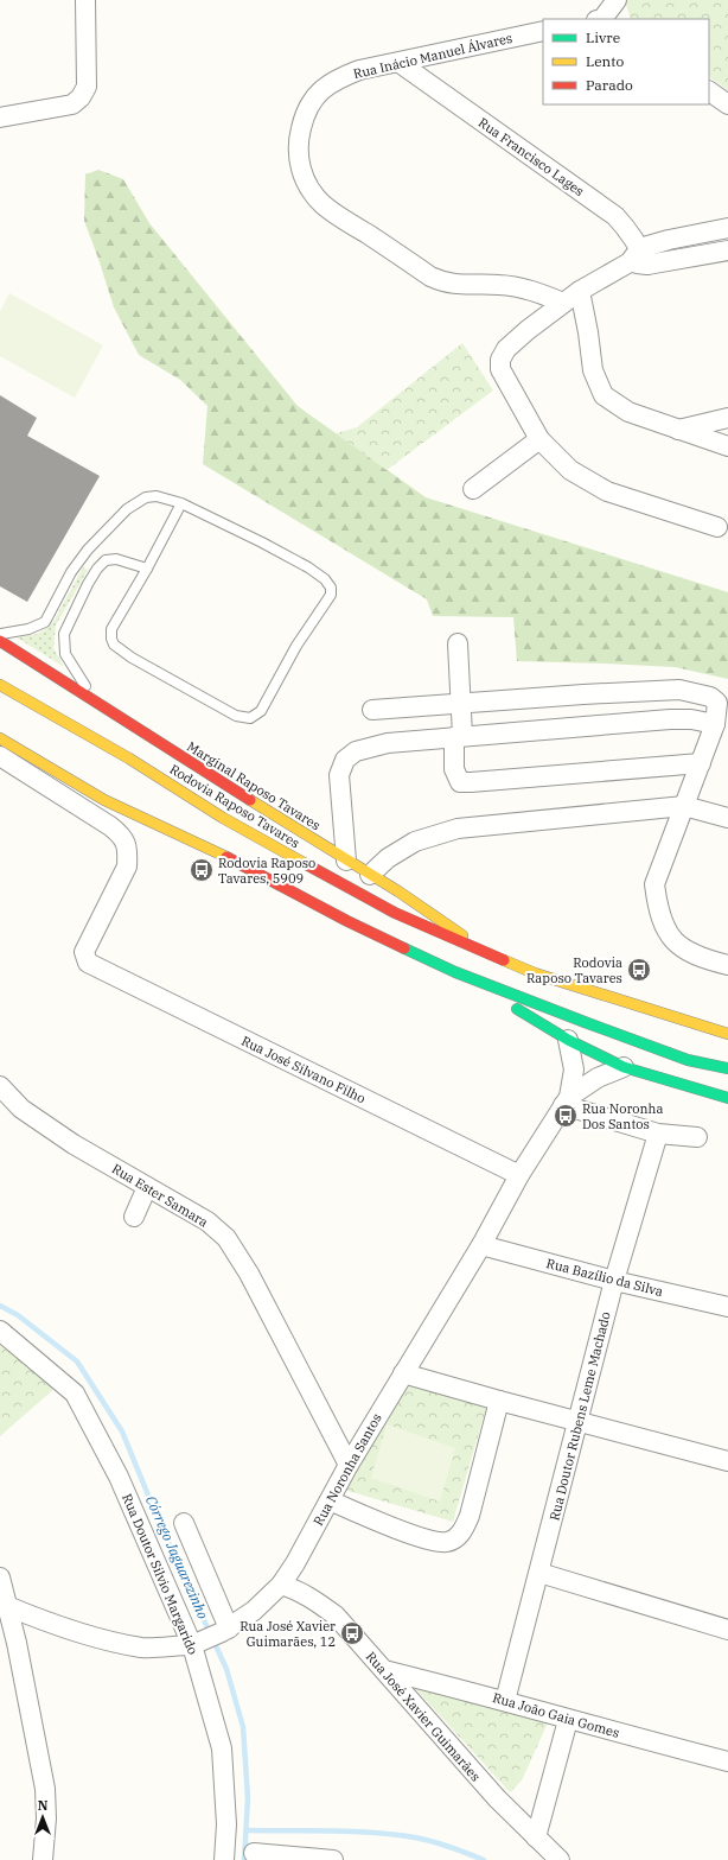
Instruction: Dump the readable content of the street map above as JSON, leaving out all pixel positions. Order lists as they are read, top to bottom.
{
  "streets": {
    "main road": ["Marginal Raposo Tavares", "Rodovia Raposo Tavares"],
    "street": [
      "Rua Inácio Manuel Álvares",
      "Rua Francisco Lages",
      "Rua José Silvano Filho",
      "Rua Ester Samara",
      "Rua Bazílio da Silva",
      "Rua Doutor Rubens Leme Machado",
      "Rua Noronha Santos",
      "Rua Doutor Silvio Margarido",
      "Rua João Gaia Gomes",
      "Rua José Xavier Guimarães"
    ]
  },
  "crossings": [
    ["Rua Inácio Manuel Álvares", "Rua Francisco Lages"],
    ["Marginal Raposo Tavares", "Rodovia Raposo Tavares"],
    ["Rua José Silvano Filho", "Rua Noronha Santos"],
    ["Rua Ester Samara", "Rua Noronha Santos"],
    ["Rua Bazílio da Silva", "Rua Doutor Rubens Leme Machado"],
    ["Rua Bazílio da Silva", "Rua Noronha Santos"],
    ["Rua Doutor Rubens Leme Machado", "Rua João Gaia Gomes"],
    ["Rua Noronha Santos", "Rua Doutor Silvio Margarido"],
    ["Rua Noronha Santos", "Rua José Xavier Guimarães"],
    ["Rua João Gaia Gomes", "Rua José Xavier Guimarães"]
  ],
  "water": ["Córrego Jaguarezinho"],
  "places": {
    "bus stop": [
      "Rodovia Raposo Tavares, 5909",
      "Rodovia Raposo Tavares",
      "Rua Noronha Dos Santos",
      "Rua José Xavier Guimarães, 12"
    ]
  },
  "legend": ["Livre", "Lento", "Parado"],
  "north": "top"
}
